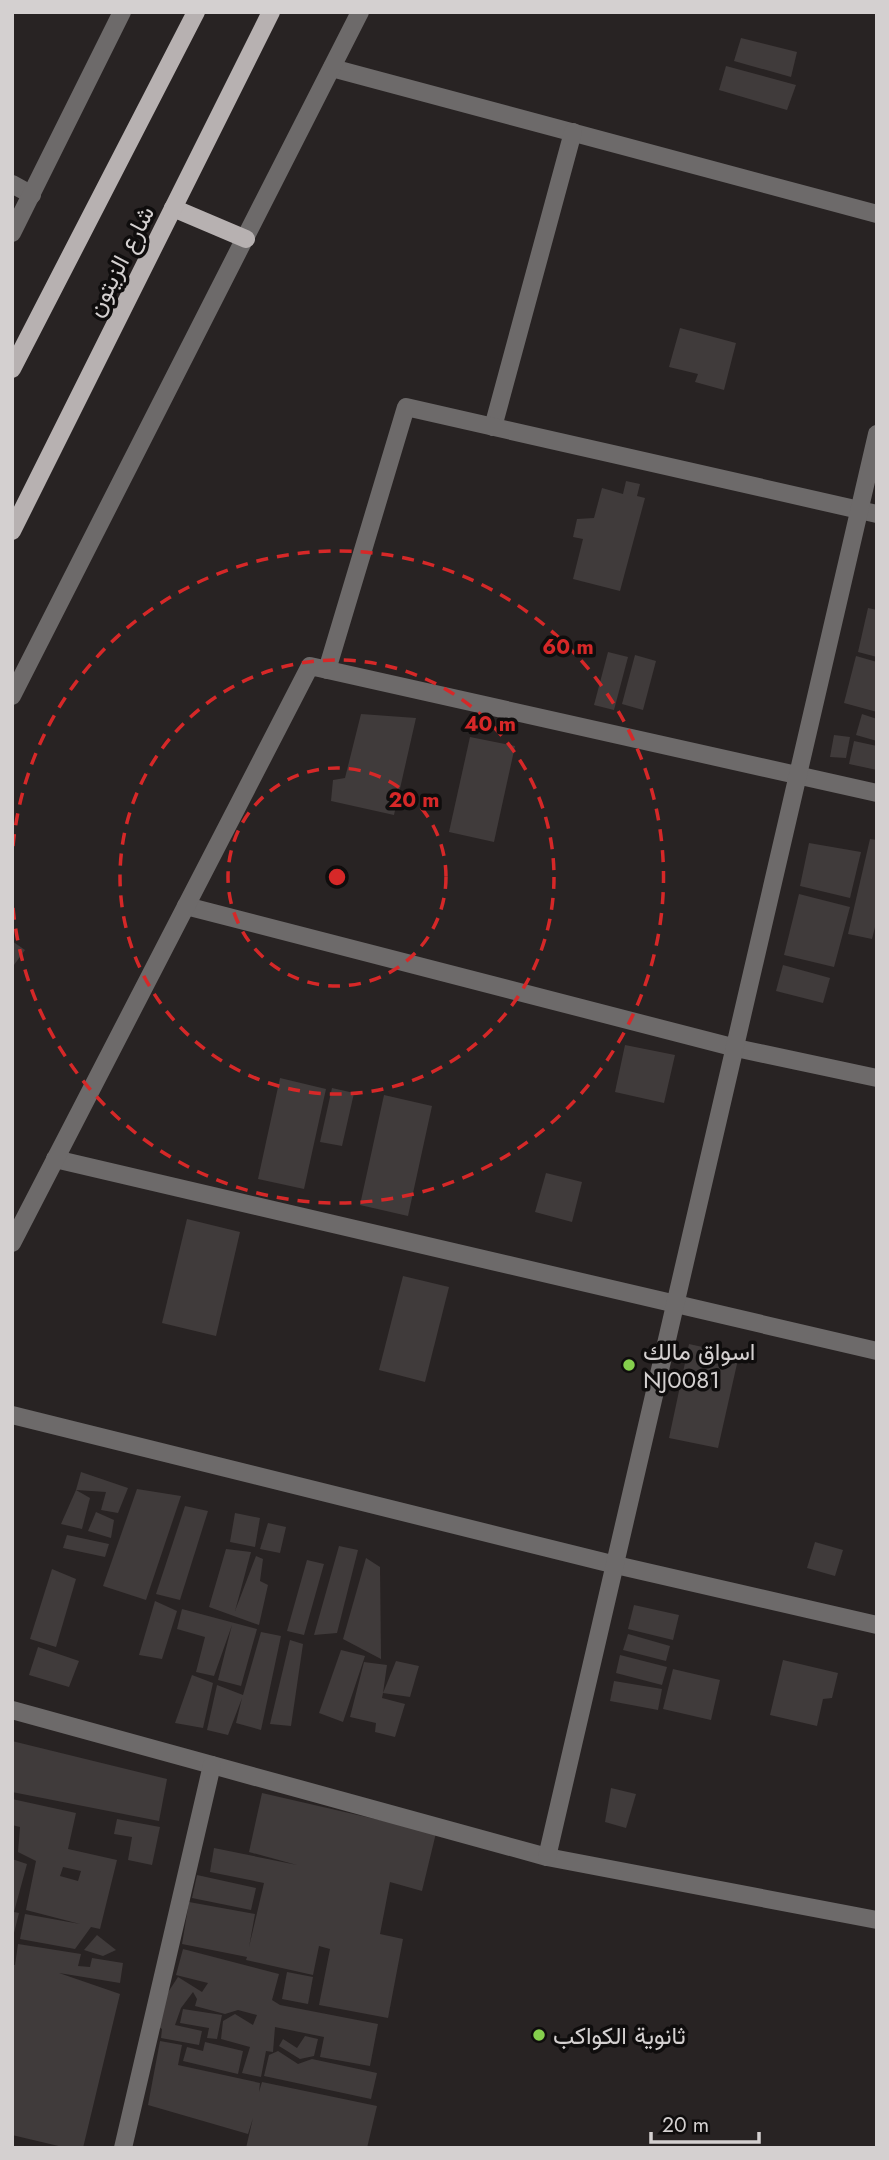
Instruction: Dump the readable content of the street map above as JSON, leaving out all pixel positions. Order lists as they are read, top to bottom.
{
  "streets": {
    "main road": ["شارع الزيتون"]
  },
  "places": ["اسواق مالك NJ0081", "ثانوية الكواكب"],
  "scale_bar": "20 m",
  "rings": ["60 m", "40 m", "20 m"]
}
